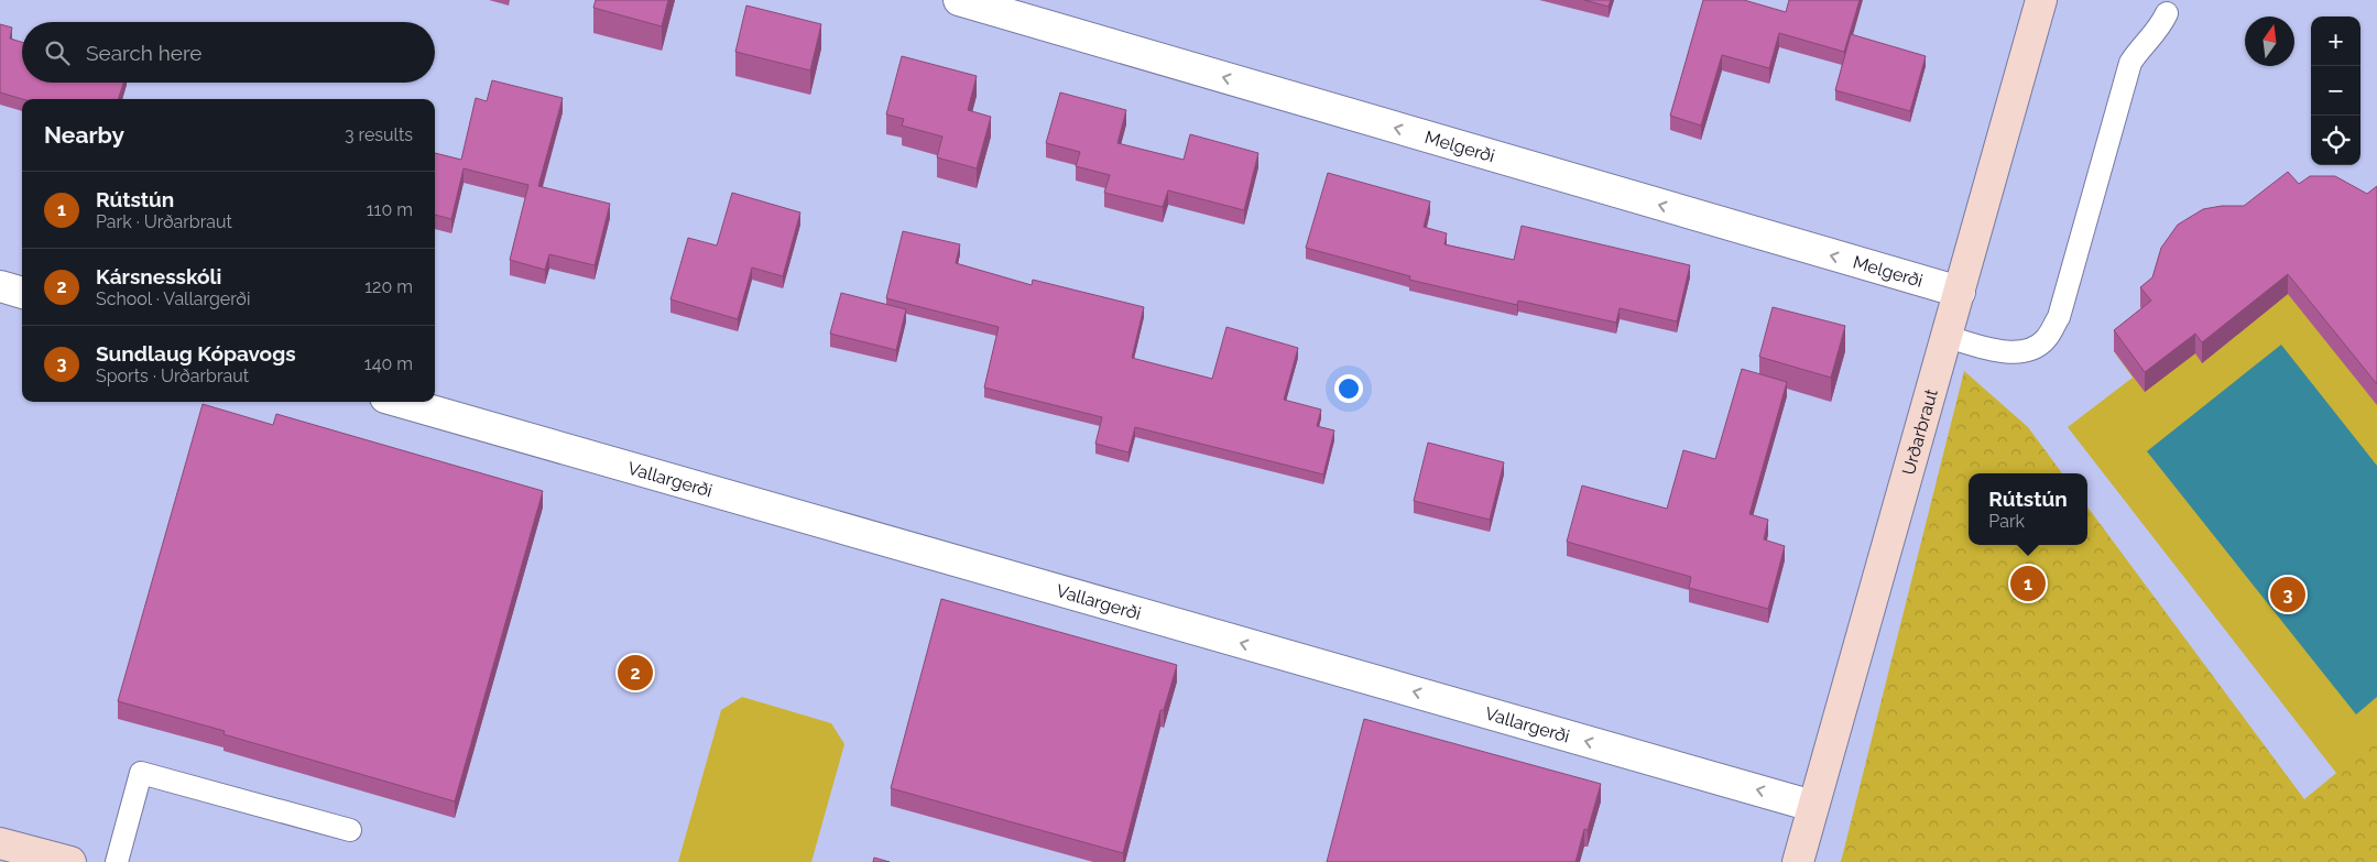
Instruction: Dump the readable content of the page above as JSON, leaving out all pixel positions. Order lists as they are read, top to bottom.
{
  "streets": {
    "street": ["Melgerði", "Urðarbraut", "Vallargerði"]
  },
  "crossings": [
    ["Melgerði", "Urðarbraut"],
    ["Urðarbraut", "Vallargerði"]
  ],
  "one_way": ["Melgerði", "Vallargerði"],
  "north": "top",
  "page": {
    "map_buttons": ["+", "−"],
    "search": "Search here",
    "heading": ["Nearby", "3 results"],
    "list": [
      {
        "mark": "1",
        "name": "Rútstún",
        "note": "Park · Urðarbraut",
        "value": "110 m"
      },
      {
        "mark": "2",
        "name": "Kársnesskóli",
        "note": "School · Vallargerði",
        "value": "120 m"
      },
      {
        "mark": "3",
        "name": "Sundlaug Kópavogs",
        "note": "Sports · Urðarbraut",
        "value": "140 m"
      }
    ],
    "popup": ["Rútstún", "Park"],
    "pins": ["1", "3", "2"]
  }
}
